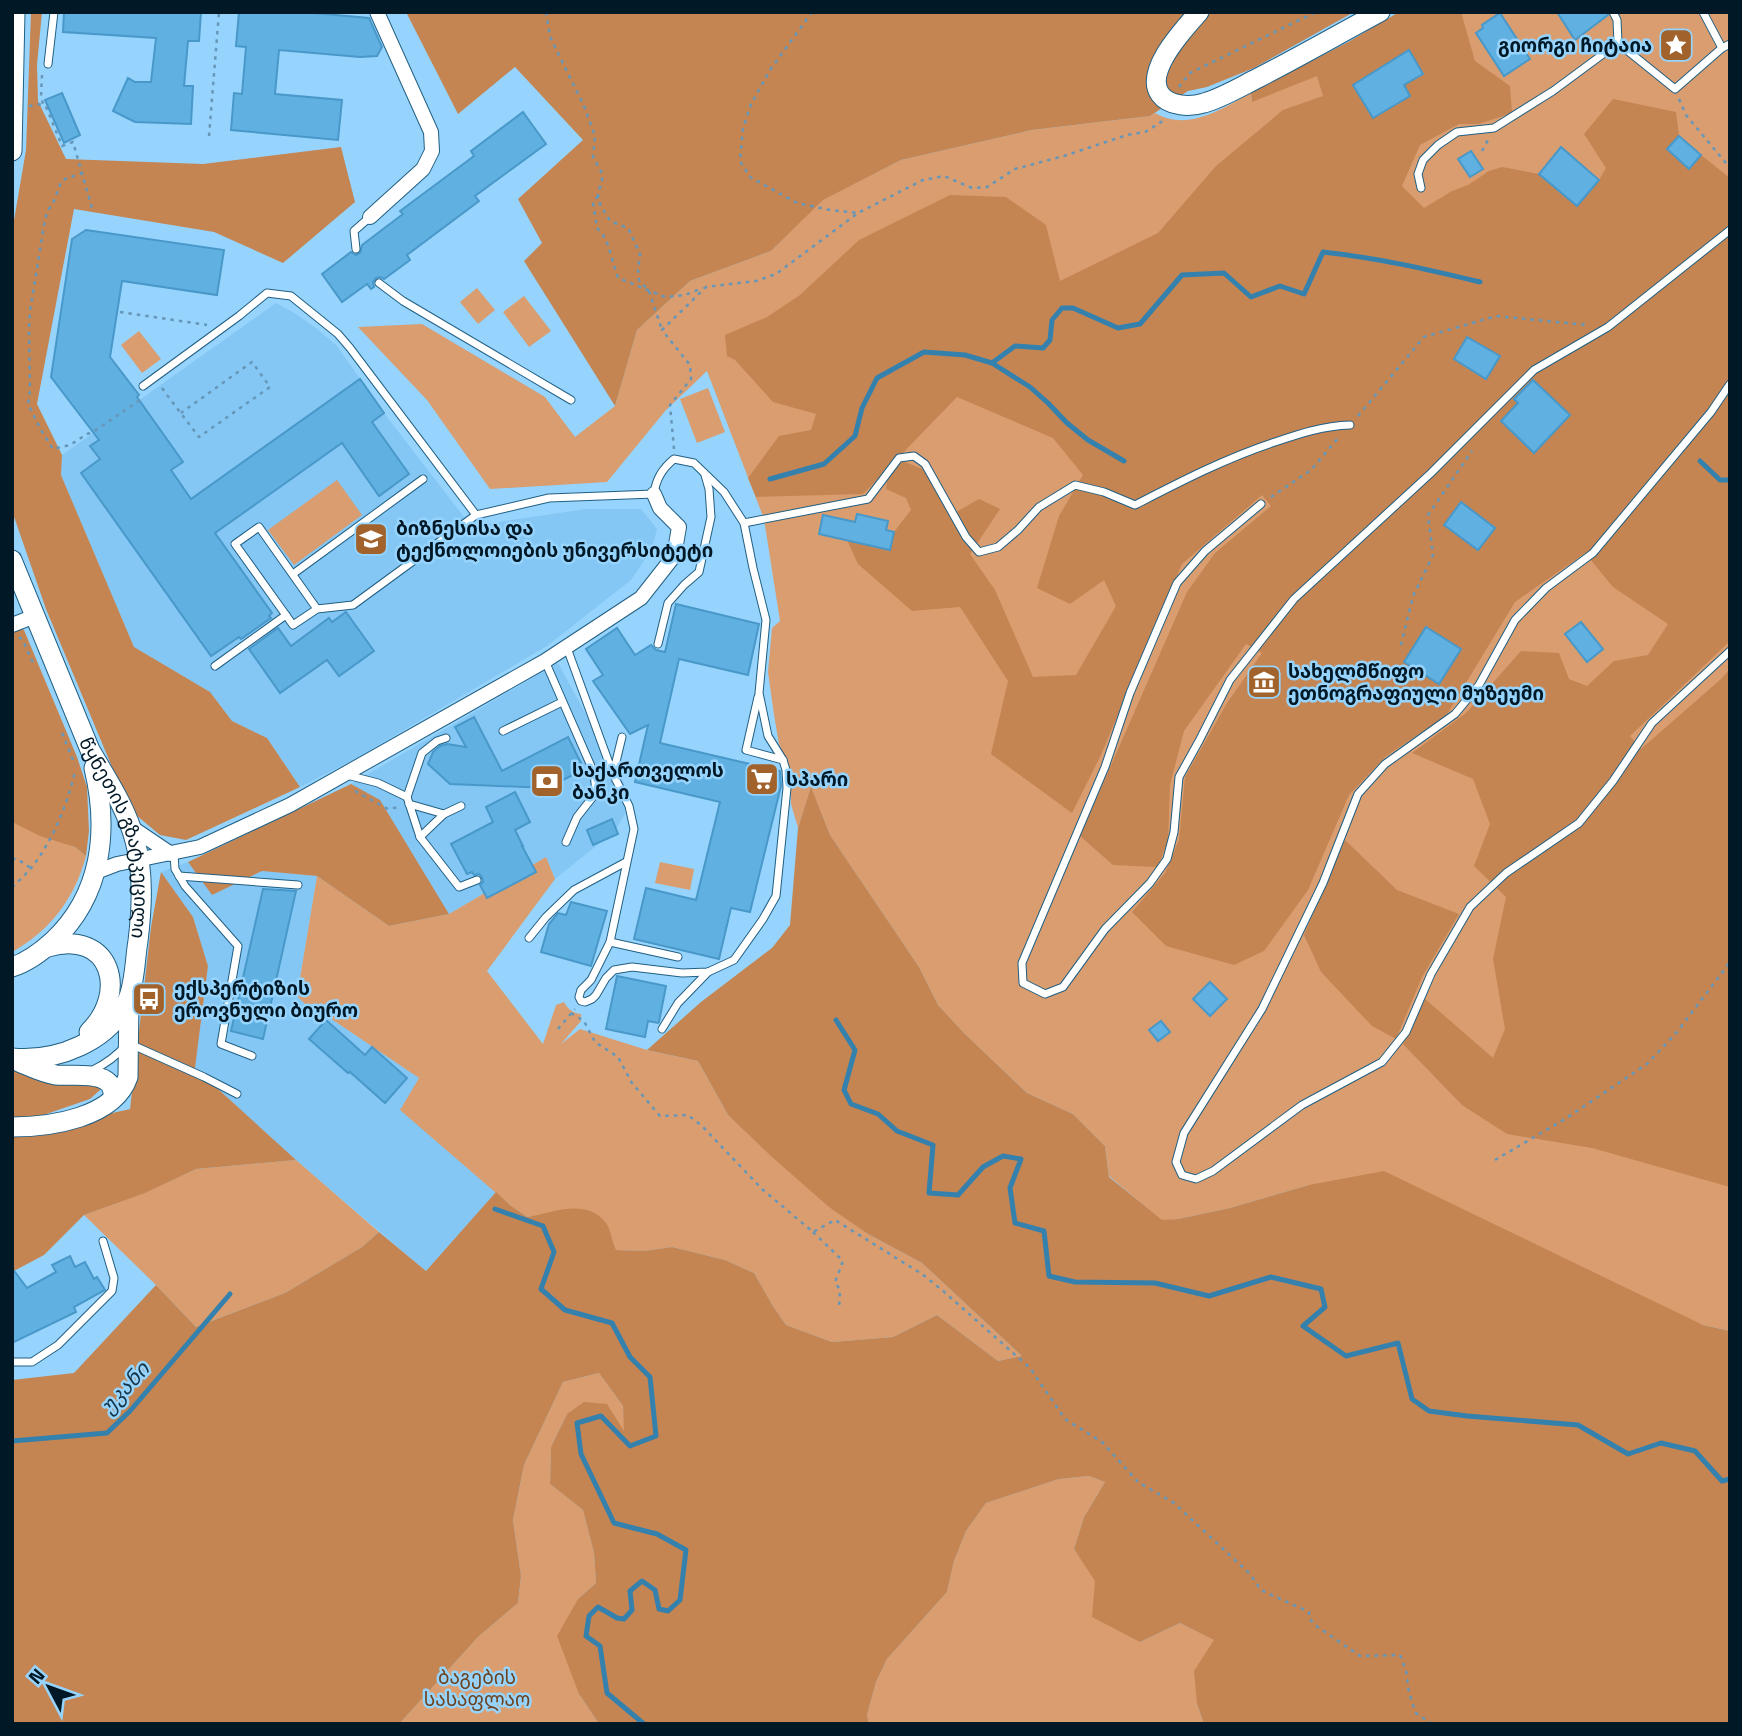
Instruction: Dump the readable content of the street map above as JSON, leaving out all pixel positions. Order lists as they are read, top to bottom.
{
  "streets": {
    "main road": ["წყნეთის გზატკეცილი"]
  },
  "water": ["უკანი"],
  "parks": ["ბაგების სასაფლაო"],
  "places": {
    "place": ["გიორგი ჩიტაია"],
    "school or university": ["ბიზნესისა და ტექნოლოიების უნივერსიტეტი"],
    "museum": ["სახელმწიფო ეთნოგრაფიული მუზეუმი"],
    "supermarket": ["სპარი"],
    "bank": ["საქართველოს ბანკი"],
    "bus stop": ["ექსპერტიზის ეროვნული ბიურო"]
  },
  "north": "top left"
}
